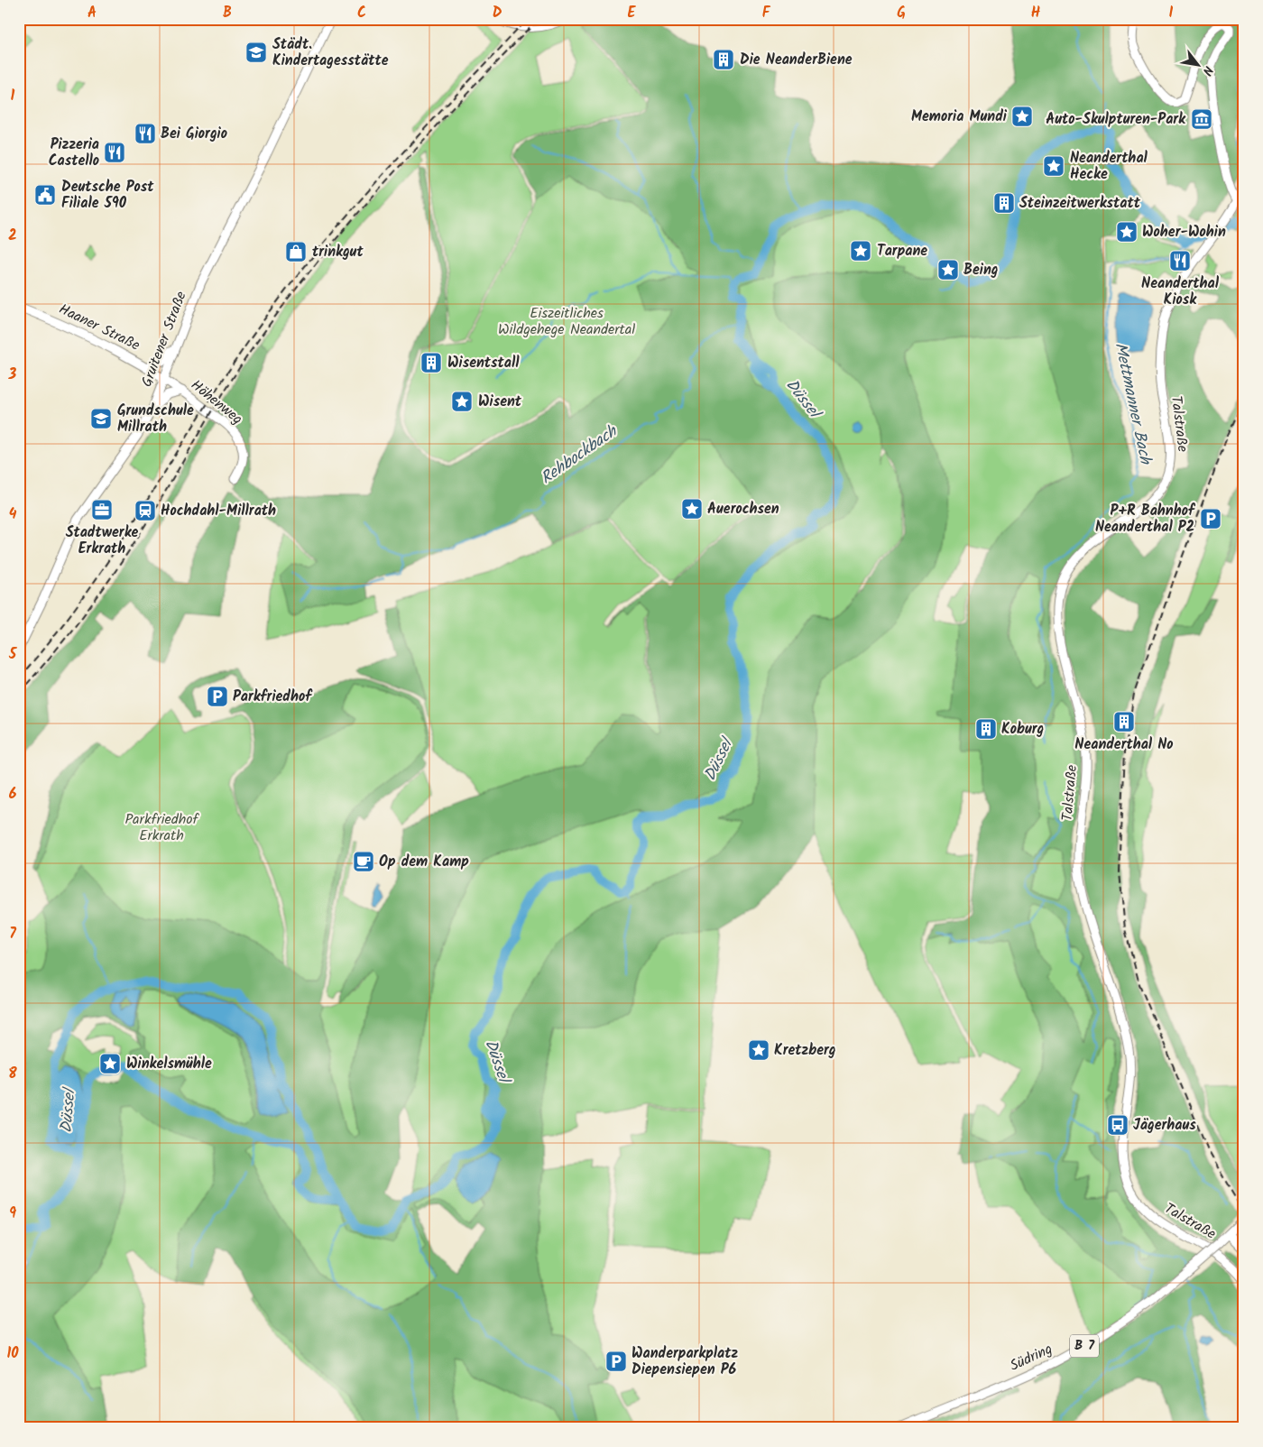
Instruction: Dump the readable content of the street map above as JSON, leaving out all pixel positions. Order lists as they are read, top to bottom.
{
  "streets": {
    "main road": [
      "Haaner Straße",
      "Gruitener Straße",
      "Höhenweg",
      "Talstraße",
      "B 7",
      "Südring"
    ]
  },
  "crossings": [
    ["Haaner Straße", "Gruitener Straße"],
    ["Haaner Straße", "Höhenweg"],
    ["Gruitener Straße", "Höhenweg"]
  ],
  "water": ["Düssel", "Mettmanner Bach", "Rehbockbach"],
  "parks": ["Eiszeitliches Wildgehege Neandertal", "Parkfriedhof Erkrath"],
  "places": {
    "school or university": ["Städt. Kindertagesstätte", "Grundschule Millrath"],
    "building": [
      "Die NeanderBiene",
      "Steinzeitwerkstatt",
      "Wisentstall",
      "Neanderthal No",
      "Koburg"
    ],
    "place": [
      "Memoria Mundi",
      "Neanderthal Hecke",
      "Woher-Wohin",
      "Tarpane",
      "Being",
      "Wisent",
      "Auerochsen",
      "Kretzberg",
      "Winkelsmühle"
    ],
    "museum": ["Auto-Skulpturen-Park"],
    "restaurant": ["Bei Giorgio", "Pizzeria Castello", "Neanderthal Kiosk"],
    "public building": ["Deutsche Post Filiale 590"],
    "shop": ["trinkgut"],
    "office": ["Stadtwerke Erkrath"],
    "station": ["Hochdahl-Millrath"],
    "parking": ["P+R Bahnhof Neanderthal P2", "Parkfriedhof", "Wanderparkplatz Diepensiepen P6"],
    "cafe": ["Op dem Kamp"],
    "bus stop": ["Jägerhaus"]
  },
  "north": "bottom right",
  "grid": {
    "columns": [
      "A",
      "B",
      "C",
      "D",
      "E",
      "F",
      "G",
      "H",
      "I"
    ],
    "rows": [
      "1",
      "2",
      "3",
      "4",
      "5",
      "6",
      "7",
      "8",
      "9",
      "10"
    ]
  }
}
